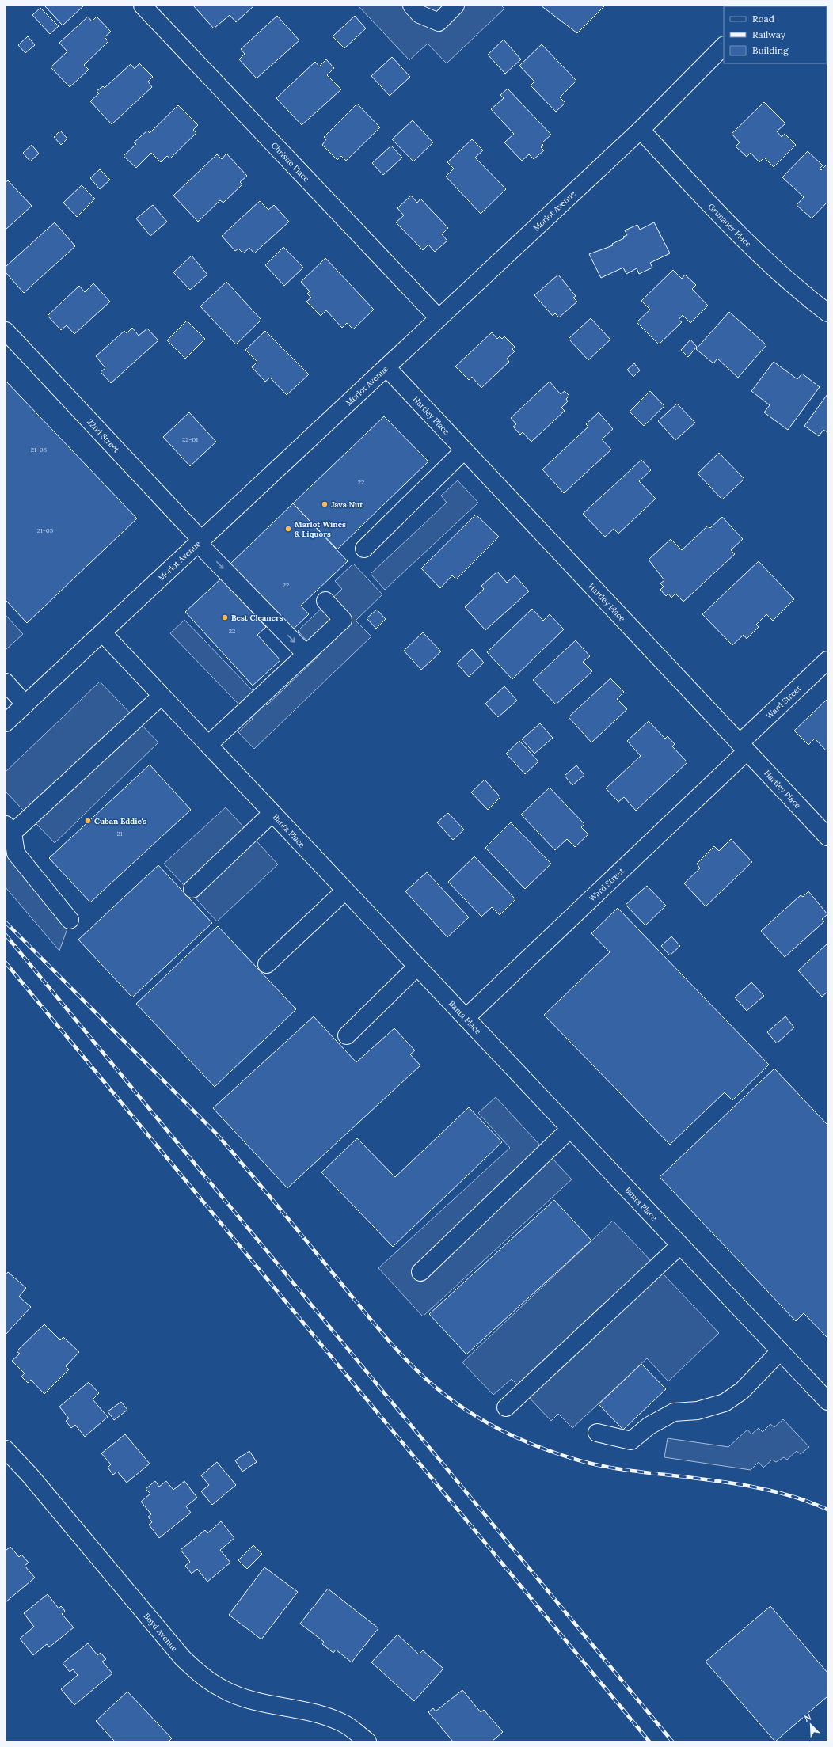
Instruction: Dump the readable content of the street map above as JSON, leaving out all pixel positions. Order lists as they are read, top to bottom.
{
  "streets": {
    "street": [
      "Christie Place",
      "Morlot Avenue",
      "Grunauer Place",
      "Hartley Place",
      "22nd Street",
      "Ward Street",
      "Banta Place",
      "Boyd Avenue"
    ]
  },
  "crossings": [
    ["Christie Place", "Morlot Avenue"],
    ["Morlot Avenue", "Grunauer Place"],
    ["Morlot Avenue", "Hartley Place"],
    ["Morlot Avenue", "22nd Street"],
    ["Morlot Avenue", "Banta Place"],
    ["Hartley Place", "Ward Street"],
    ["Ward Street", "Banta Place"]
  ],
  "one_way": ["22nd Street"],
  "places": [
    "Java Nut",
    "Marlot Wines & Liquors",
    "Best Cleaners",
    "Cuban Eddie's"
  ],
  "house_numbers": [
    "22-01",
    "21-05",
    "22",
    "21-05",
    "22",
    "22",
    "21"
  ],
  "legend": ["Road", "Railway", "Building"],
  "north": "top left"
}
